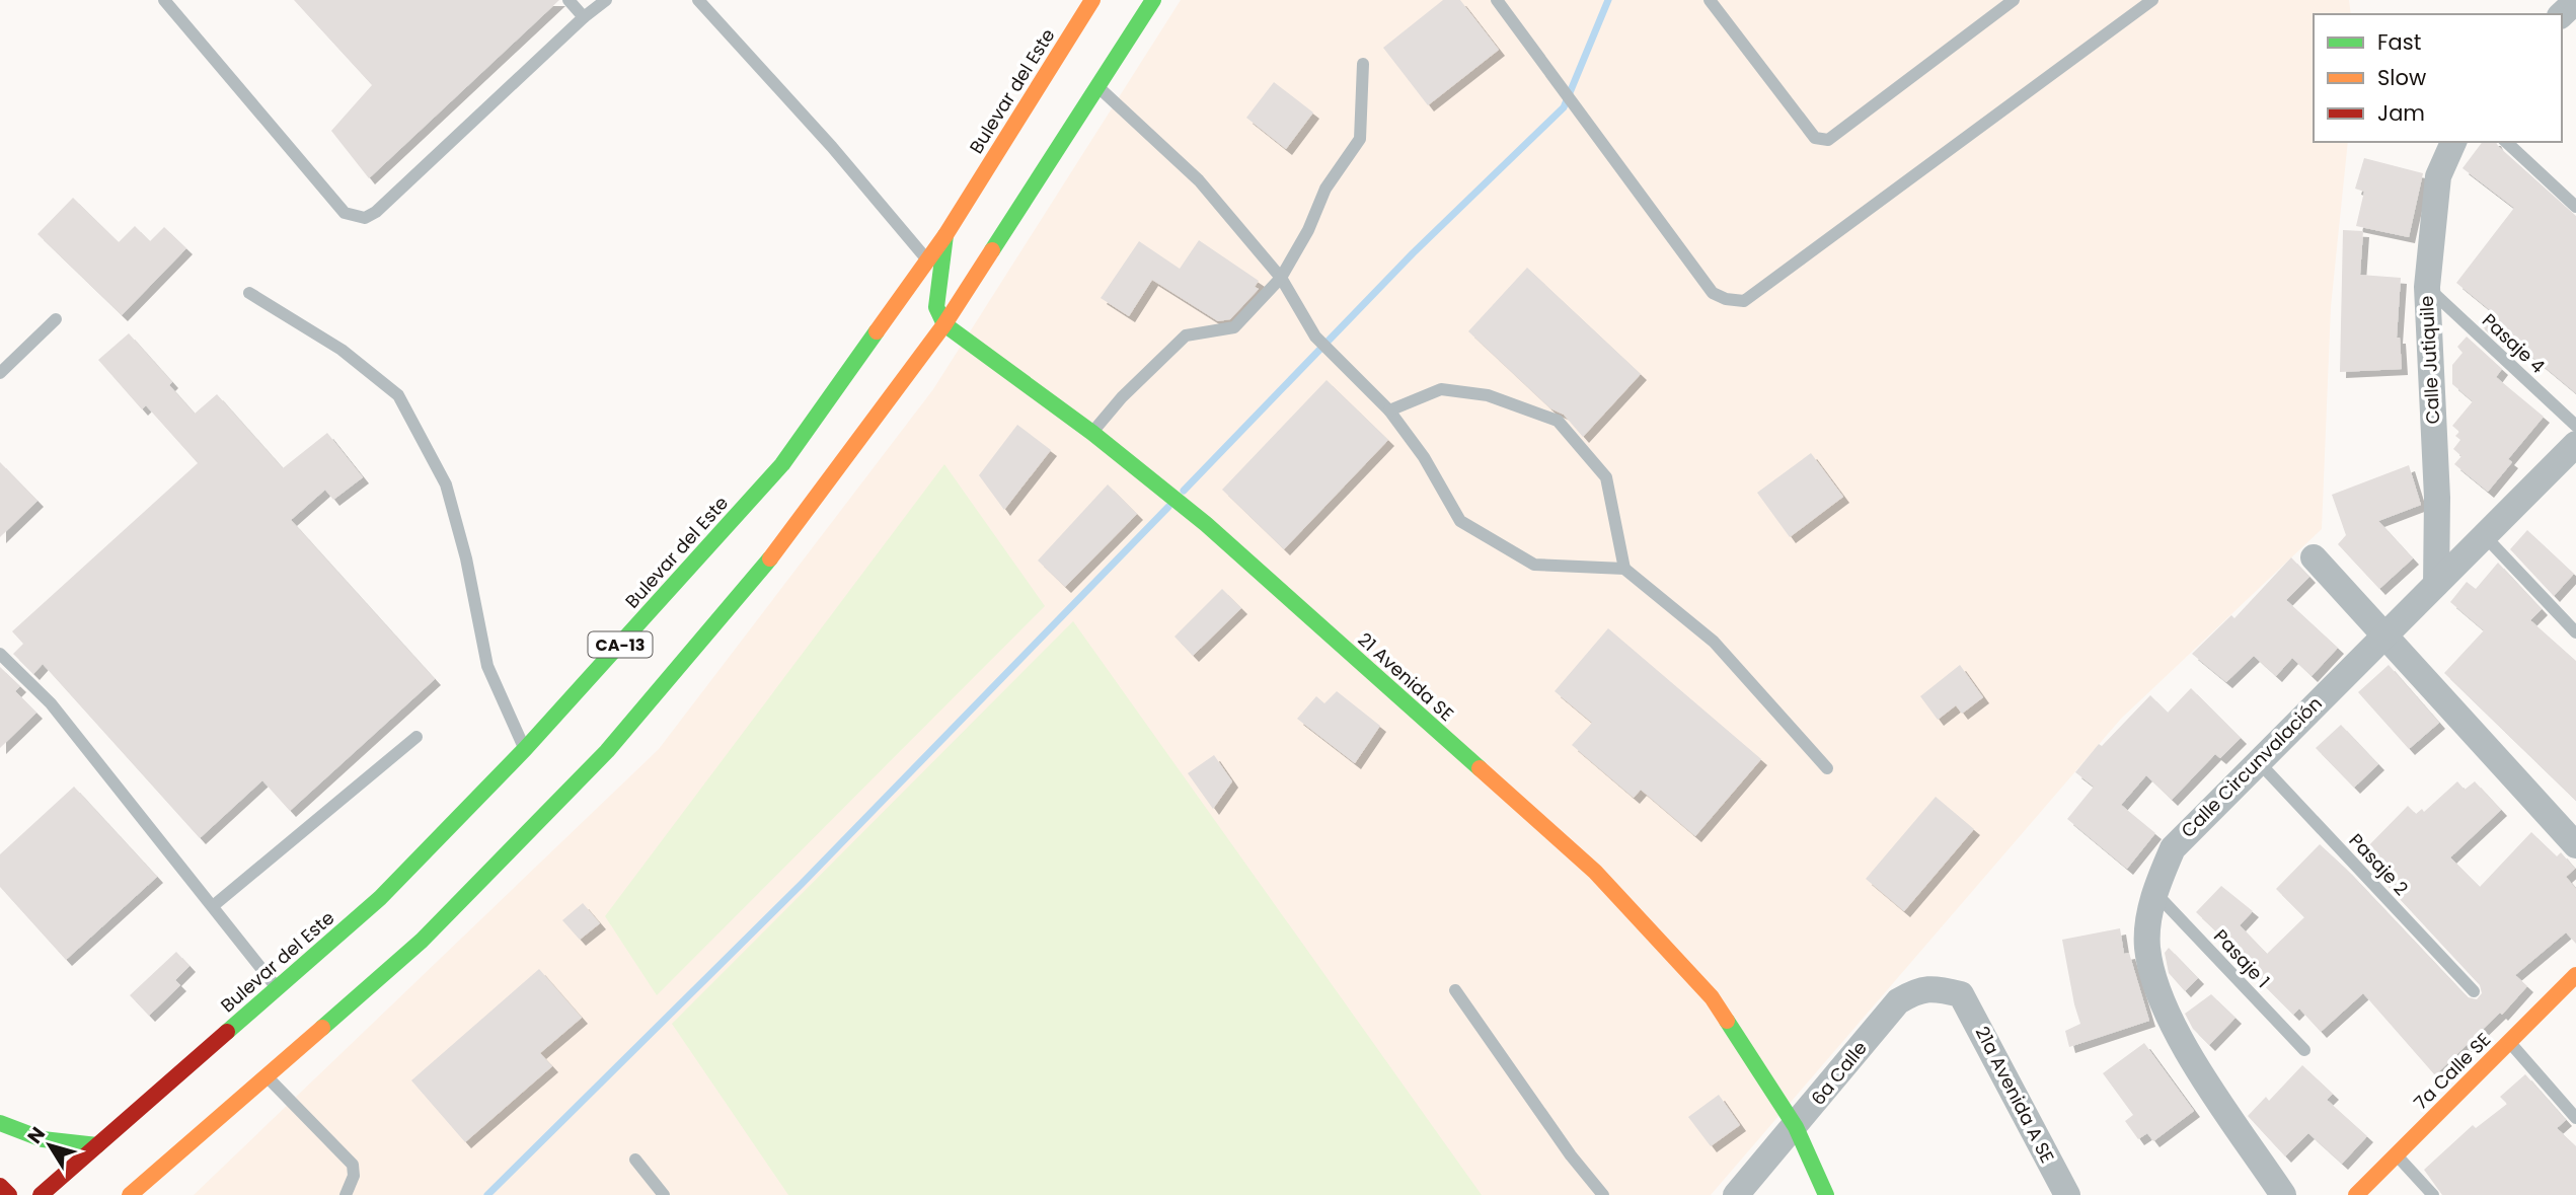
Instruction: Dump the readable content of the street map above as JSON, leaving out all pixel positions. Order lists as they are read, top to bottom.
{
  "streets": {
    "main road": [
      "Bulevar del Este",
      "CA-13",
      "21 Avenida SE",
      "7a Calle SE"
    ],
    "street": [
      "Calle Jutiquile",
      "Calle Circunvalación",
      "6a Calle",
      "21a Avenida A SE"
    ],
    "lane": ["Pasaje 4", "Pasaje 2", "Pasaje 1"]
  },
  "crossings": [
    ["Pasaje 4", "Calle Jutiquile"],
    ["Calle Jutiquile", "Calle Circunvalación"],
    ["CA-13", "21 Avenida SE"],
    ["21 Avenida SE", "6a Calle"],
    ["Calle Circunvalación", "Pasaje 2"],
    ["Calle Circunvalación", "Pasaje 1"],
    ["6a Calle", "21a Avenida A SE"]
  ],
  "legend": ["Fast", "Slow", "Jam"],
  "north": "top left"
}
